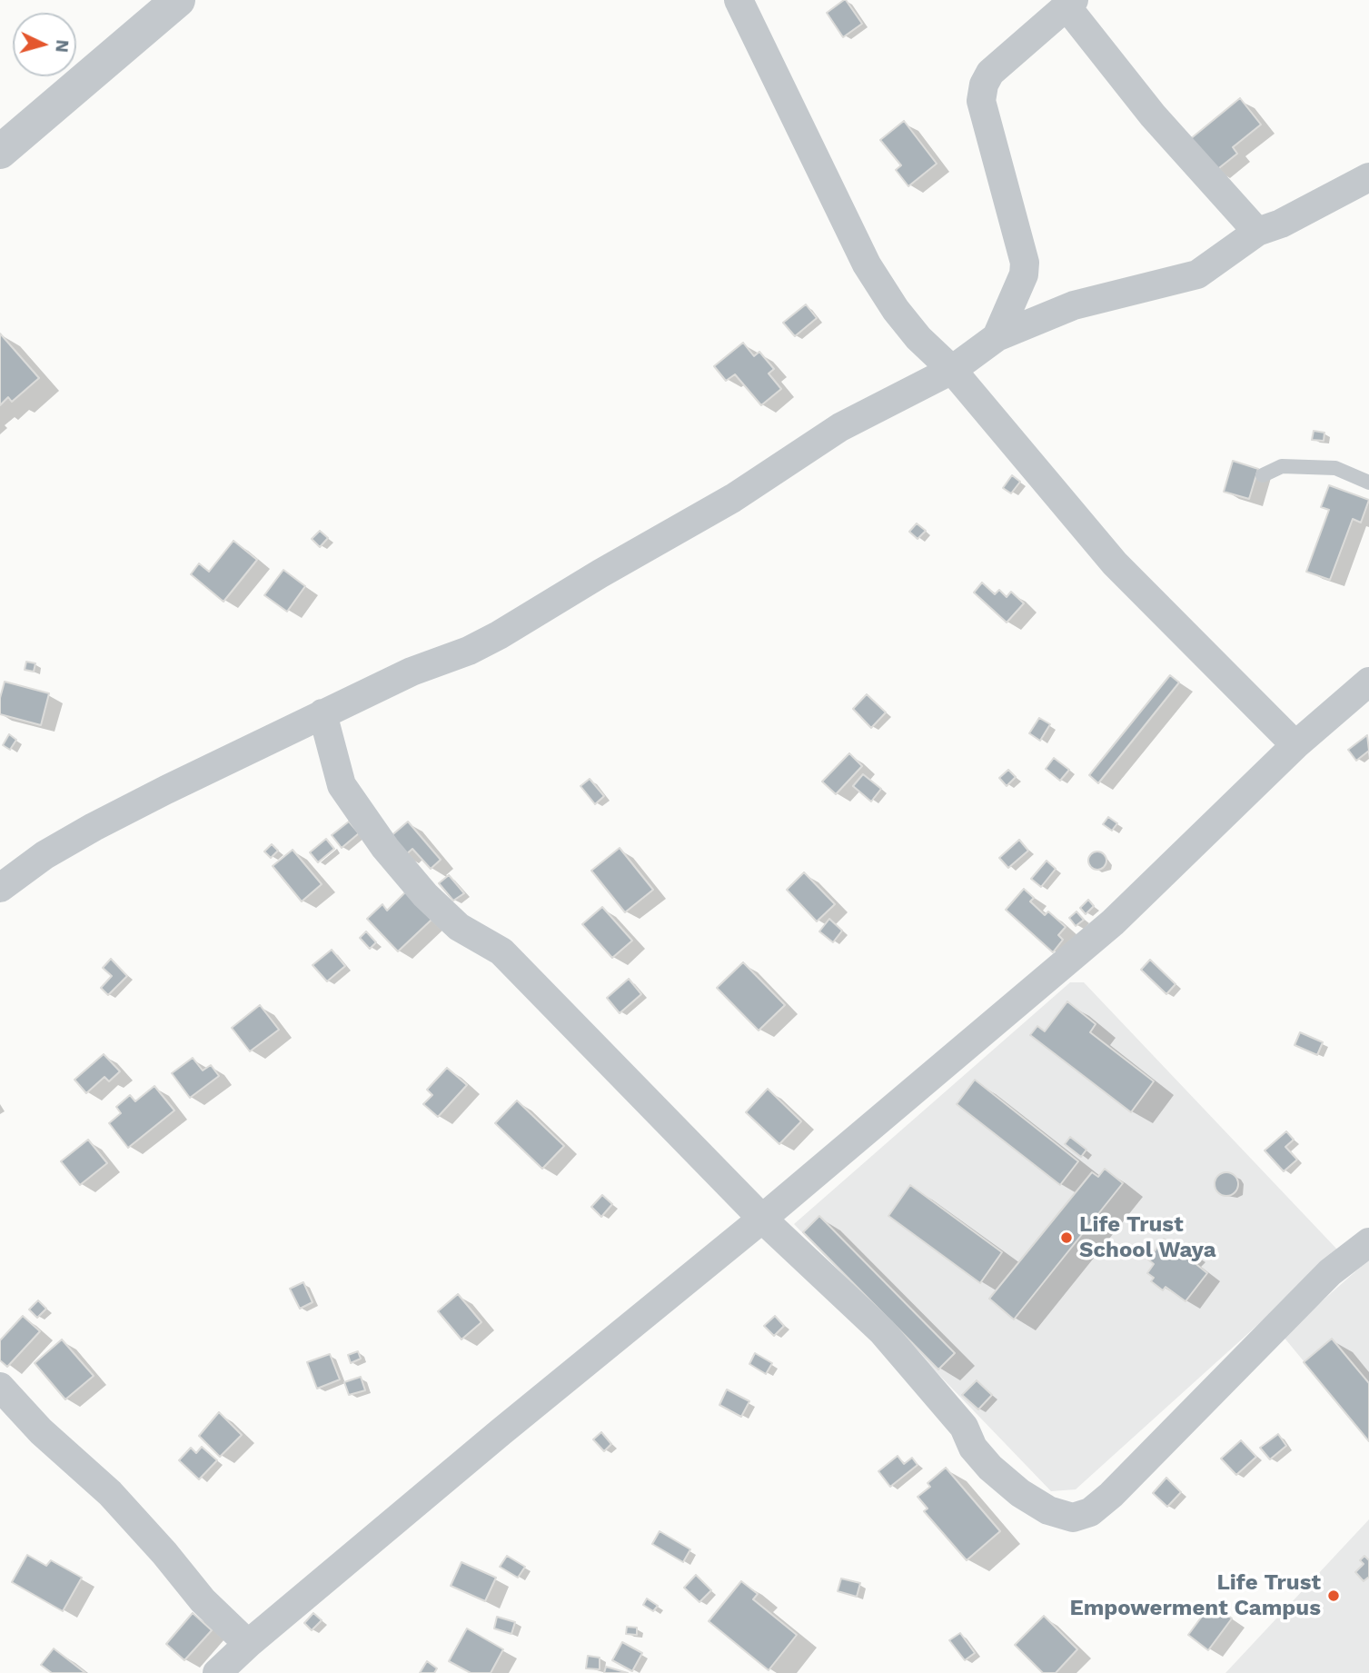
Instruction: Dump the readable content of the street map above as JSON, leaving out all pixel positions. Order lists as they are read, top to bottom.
{
  "places": ["Life Trust School Waya", "Life Trust Empowerment Campus"],
  "north": "right"
}
